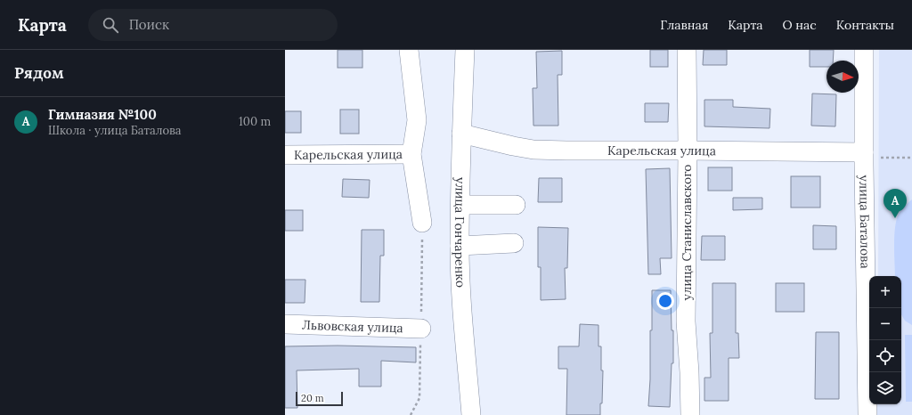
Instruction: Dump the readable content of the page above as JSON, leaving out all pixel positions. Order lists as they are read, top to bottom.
{
  "streets": {
    "street": [
      "Карельская улица",
      "улица Баталова",
      "улица Гончаренко",
      "улица Станиславского",
      "Львовская улица"
    ]
  },
  "crossings": [
    ["Карельская улица", "улица Баталова"],
    ["Карельская улица", "улица Гончаренко"],
    ["Карельская улица", "улица Станиславского"]
  ],
  "scale_bar": "20 m",
  "north": "right",
  "page": {
    "header": "Карта",
    "search": "Поиск",
    "nav": [
      "Главная",
      "Карта",
      "О нас",
      "Контакты"
    ],
    "heading": "Рядом",
    "list": [
      {
        "mark": "A",
        "name": "Гимназия №100",
        "note": "Школа · улица Баталова",
        "value": "100 m"
      }
    ],
    "pins": "A",
    "map_buttons": ["+", "−"],
    "scale": "20 m"
  }
}
